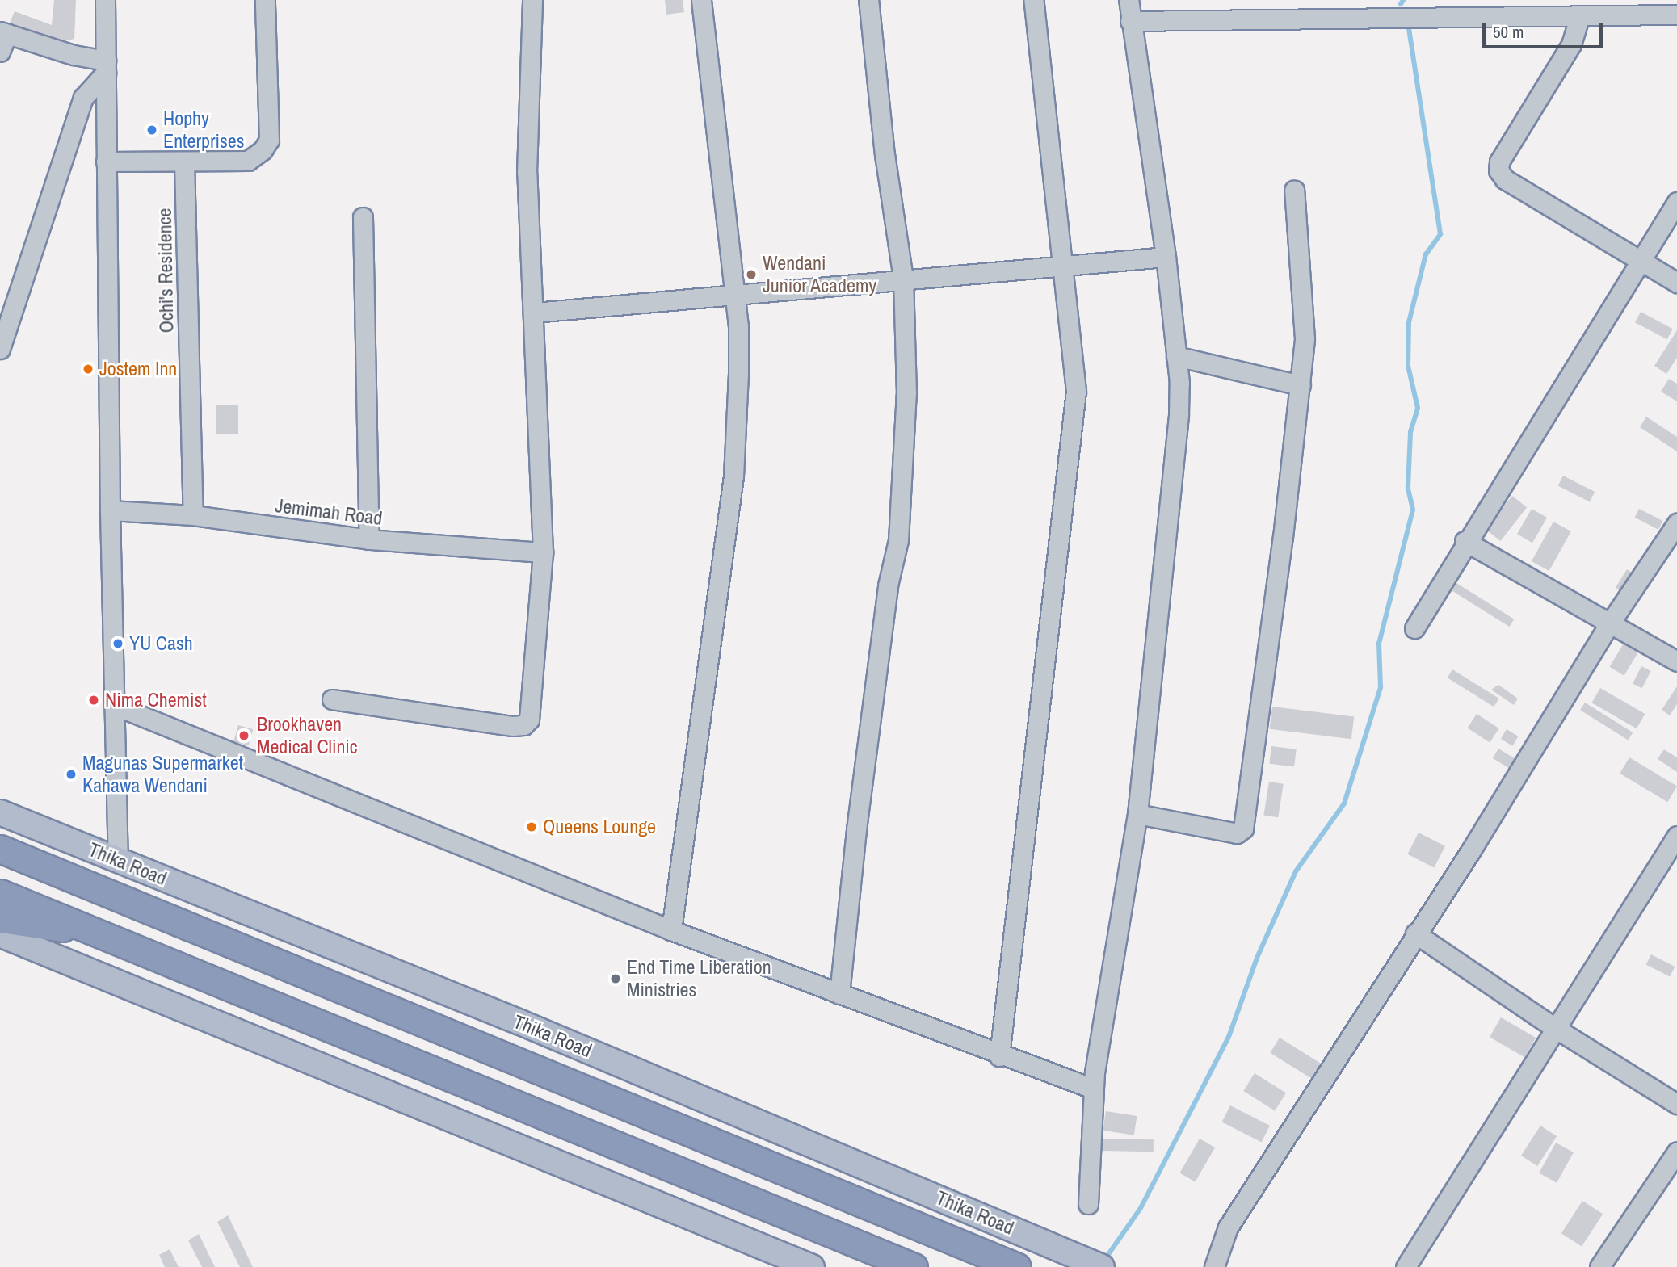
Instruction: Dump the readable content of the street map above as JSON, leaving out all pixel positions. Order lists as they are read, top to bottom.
{
  "streets": {
    "highway": ["Thika Road"],
    "street": ["Ochi's Residence", "Jemimah Road"]
  },
  "crossings": [
    ["Ochi's Residence", "Jemimah Road"]
  ],
  "places": [
    "Hophy Enterprises",
    "Wendani Junior Academy",
    "Jostem Inn",
    "YU Cash",
    "Nima Chemist",
    "Brookhaven Medical Clinic",
    "Magunas Supermarket Kahawa Wendani",
    "Queens Lounge",
    "End Time Liberation Ministries"
  ],
  "scale_bar": "50 m"
}
